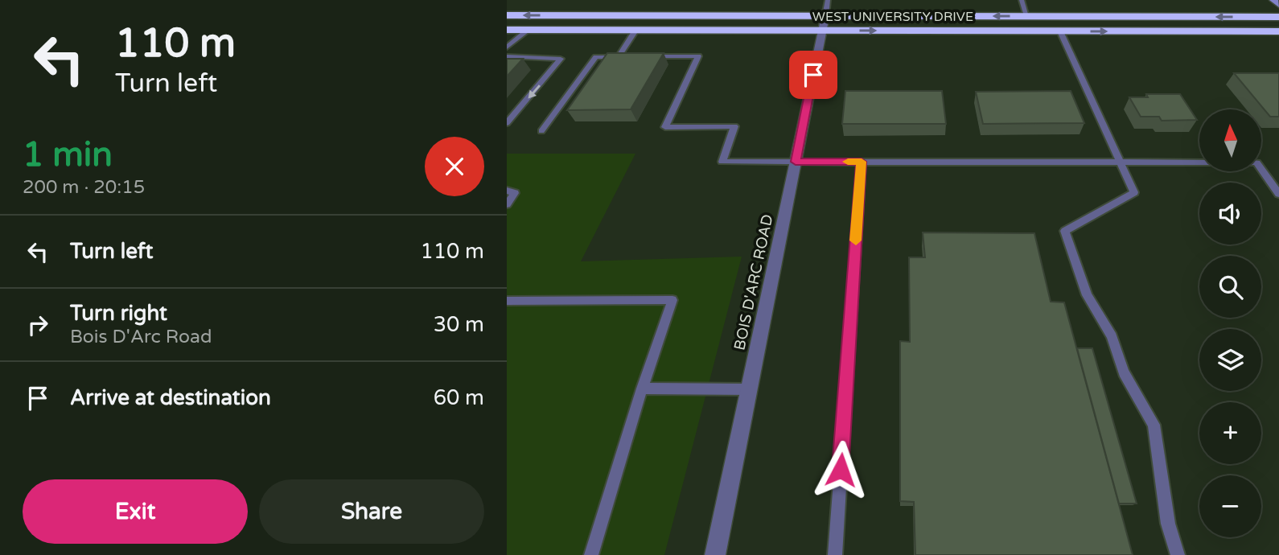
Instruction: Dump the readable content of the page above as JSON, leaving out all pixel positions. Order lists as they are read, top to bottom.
{
  "streets": {
    "highway": ["WEST UNIVERSITY DRIVE"],
    "street": ["BOIS D'ARC ROAD"]
  },
  "crossings": [
    ["WEST UNIVERSITY DRIVE", "BOIS D'ARC ROAD"]
  ],
  "north": "top",
  "page": {
    "turn": ["110 m", "Turn left"],
    "map_buttons": ["+", "−"],
    "heading": ["1 min", "200 m · 20:15"],
    "list": [
      {
        "name": "Turn left",
        "value": "110 m"
      },
      {
        "name": "Turn right",
        "note": "Bois D'Arc Road",
        "value": "30 m"
      },
      {
        "name": "Arrive at destination",
        "value": "60 m"
      }
    ],
    "buttons": ["Exit", "Share"]
  }
}
